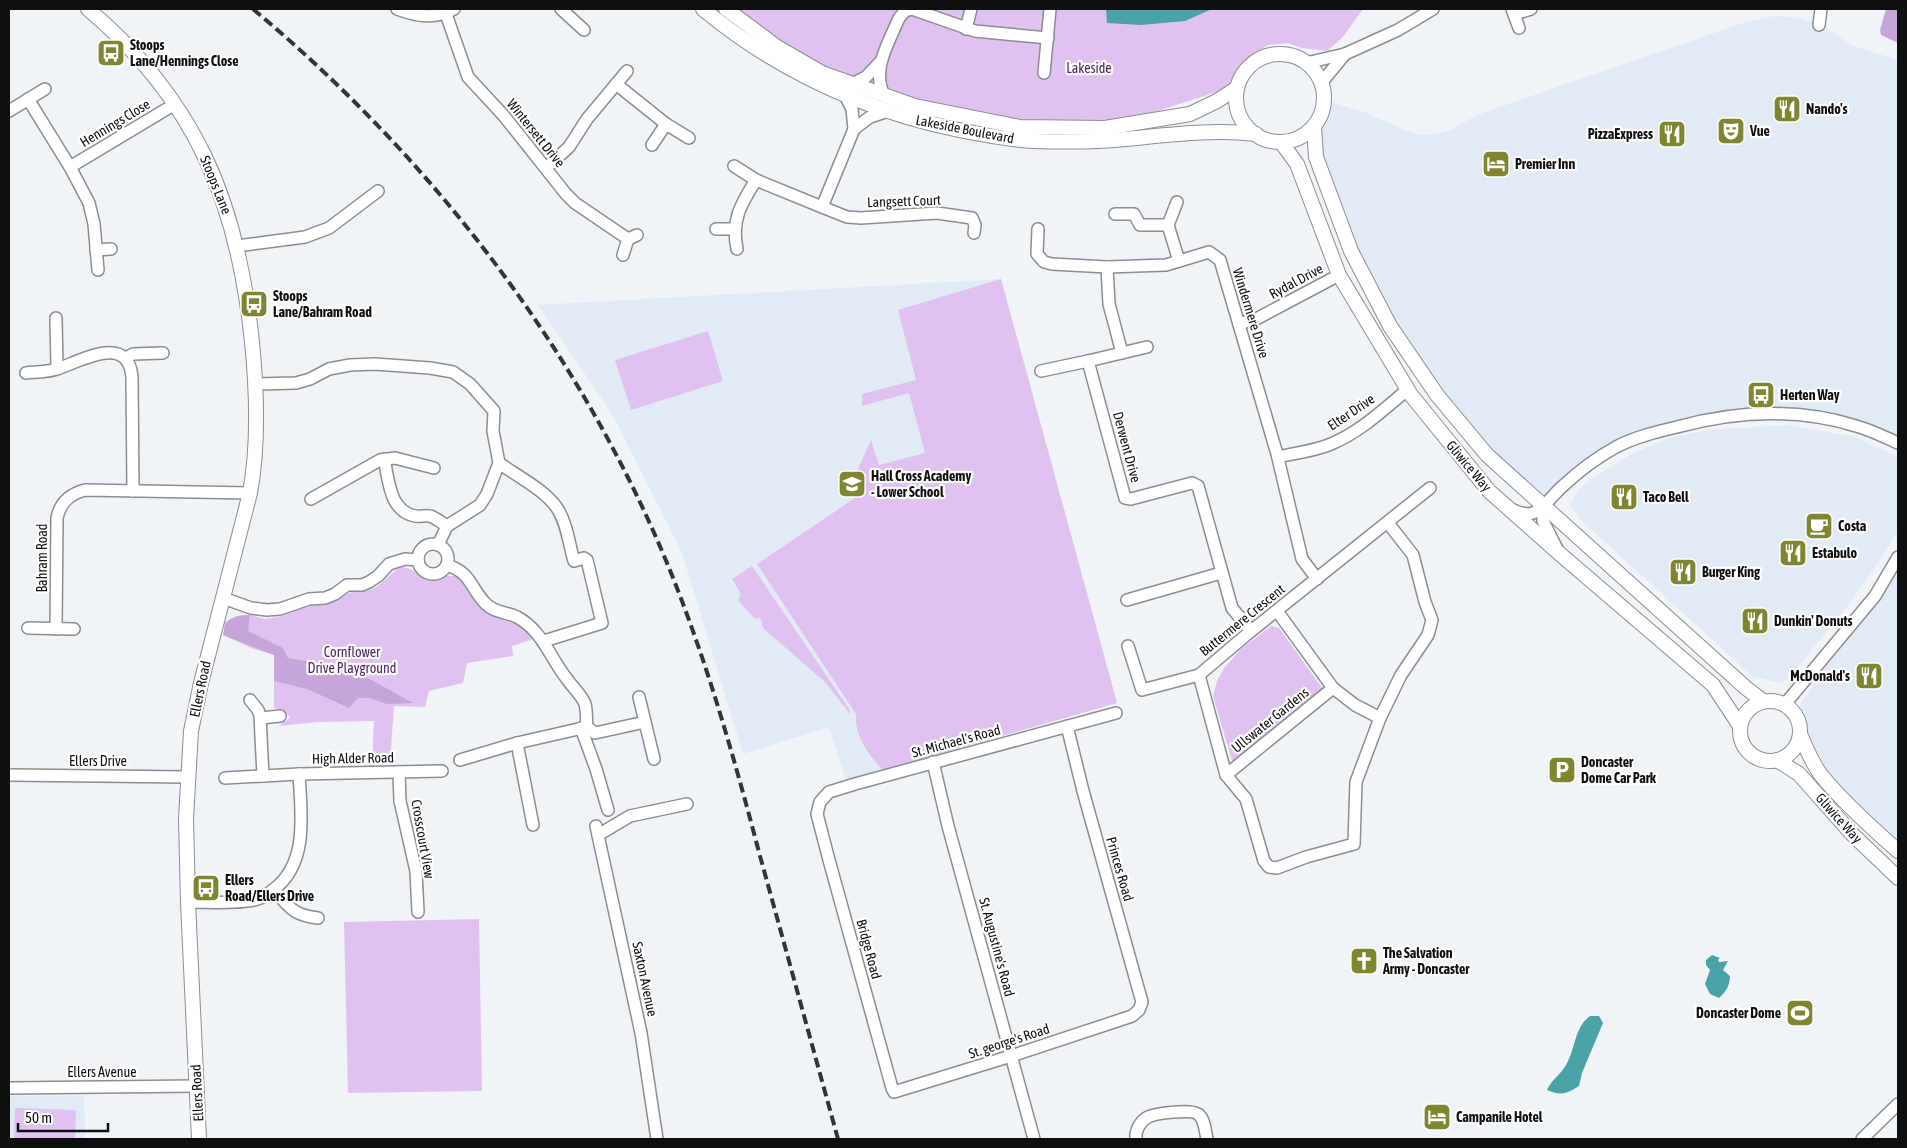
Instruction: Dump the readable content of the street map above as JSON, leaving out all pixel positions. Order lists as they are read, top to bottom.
{
  "streets": {
    "street": [
      "Hennings Close",
      "Lakeside Boulevard",
      "Wintersett Drive",
      "Stoops Lane",
      "Langsett Court",
      "Rydal Drive",
      "Windermere Drive",
      "Elter Drive",
      "Derwent Drive",
      "Gliwice Way",
      "Bahram Road",
      "Buttermere Crescent",
      "Ellers Road",
      "Ullswater Gardens",
      "St. Michael's Road",
      "High Alder Road",
      "Ellers Drive",
      "Crosscourt View",
      "Princes Road",
      "St. Augustine's Road",
      "Bridge Road",
      "Saxton Avenue",
      "St. george's Road",
      "Ellers Avenue"
    ]
  },
  "crossings": [
    ["Hennings Close", "Stoops Lane"],
    ["Lakeside Boulevard", "Gliwice Way"],
    ["Stoops Lane", "Ellers Road"],
    ["Rydal Drive", "Windermere Drive"],
    ["Rydal Drive", "Gliwice Way"],
    ["Windermere Drive", "Elter Drive"],
    ["Windermere Drive", "Buttermere Crescent"],
    ["Elter Drive", "Gliwice Way"],
    ["Derwent Drive", "Buttermere Crescent"],
    ["Bahram Road", "Ellers Road"],
    ["Buttermere Crescent", "Ullswater Gardens"],
    ["Ellers Road", "High Alder Road"],
    ["Ellers Road", "Ellers Drive"],
    ["Ellers Road", "Ellers Avenue"],
    ["St. Michael's Road", "Princes Road"],
    ["St. Michael's Road", "St. Augustine's Road"],
    ["St. Michael's Road", "Bridge Road"],
    ["High Alder Road", "Crosscourt View"],
    ["Princes Road", "St. george's Road"],
    ["St. Augustine's Road", "St. george's Road"],
    ["Bridge Road", "St. george's Road"]
  ],
  "parks": ["Lakeside", "Cornflower Drive Playground"],
  "places": {
    "bus stop": [
      "Stoops Lane/Hennings Close",
      "Stoops Lane/Bahram Road",
      "Herten Way",
      "Ellers Road/Ellers Drive"
    ],
    "restaurant": [
      "Nando's",
      "PizzaExpress",
      "Taco Bell",
      "Estabulo",
      "Burger King",
      "Dunkin' Donuts",
      "McDonald's"
    ],
    "theatre": ["Vue"],
    "hotel": ["Premier Inn", "Campanile Hotel"],
    "school or university": ["Hall Cross Academy - Lower School"],
    "cafe": ["Costa"],
    "parking": ["Doncaster Dome Car Park"],
    "church": ["The Salvation Army - Doncaster"],
    "sports": ["Doncaster Dome"]
  },
  "scale_bar": "50 m"
}
